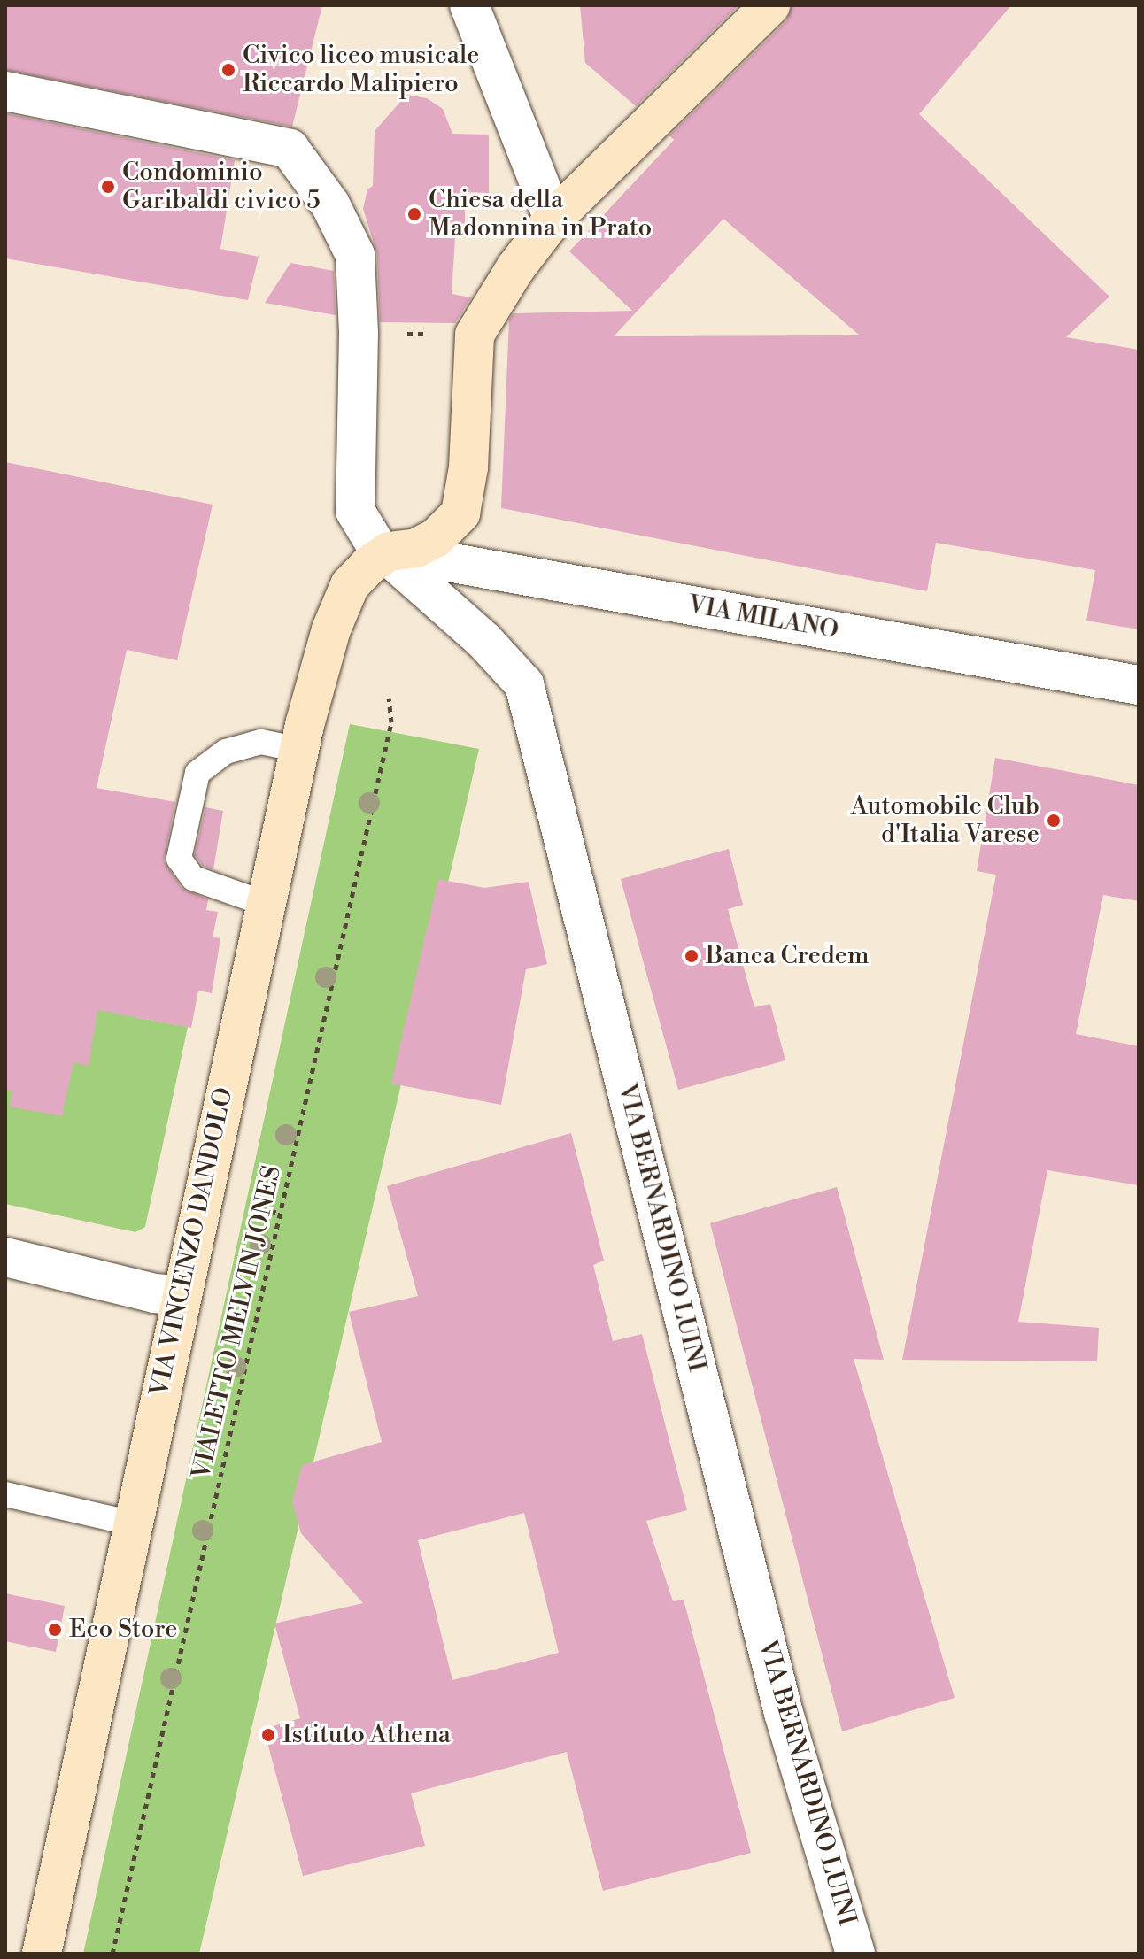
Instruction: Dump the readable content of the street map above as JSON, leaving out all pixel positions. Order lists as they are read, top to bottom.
{
  "streets": {
    "street": ["VIA MILANO", "VIA BERNARDINO LUINI", "VIA VINCENZO DANDOLO"],
    "path": ["VIALETTO MELVIN JONES"]
  },
  "crossings": [
    ["VIA MILANO", "VIA BERNARDINO LUINI"],
    ["VIA MILANO", "VIA VINCENZO DANDOLO"],
    ["VIA BERNARDINO LUINI", "VIA VINCENZO DANDOLO"]
  ],
  "places": [
    "Civico liceo musicale Riccardo Malipiero",
    "Condominio Garibaldi civico 5",
    "Chiesa della Madonnina in Prato",
    "Automobile Club d'Italia Varese",
    "Banca Credem",
    "Eco Store",
    "Istituto Athena"
  ]
}
